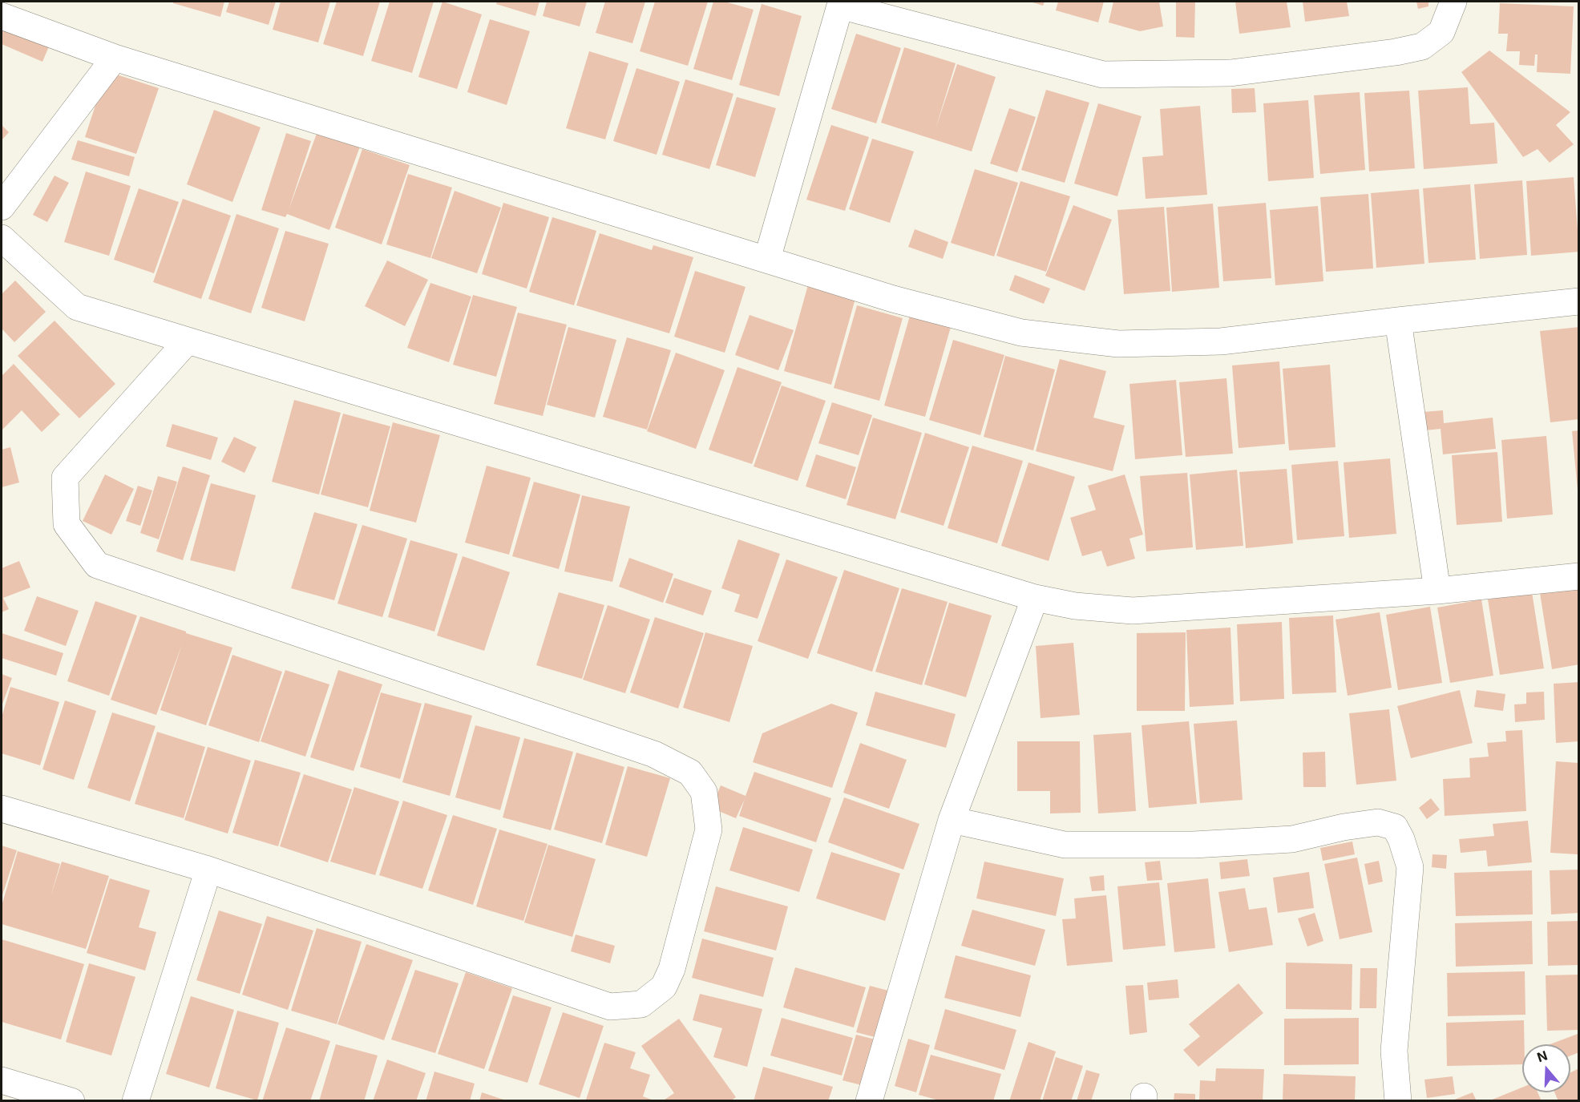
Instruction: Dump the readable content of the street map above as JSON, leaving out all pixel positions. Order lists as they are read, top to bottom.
{
  "north": "top"
}
